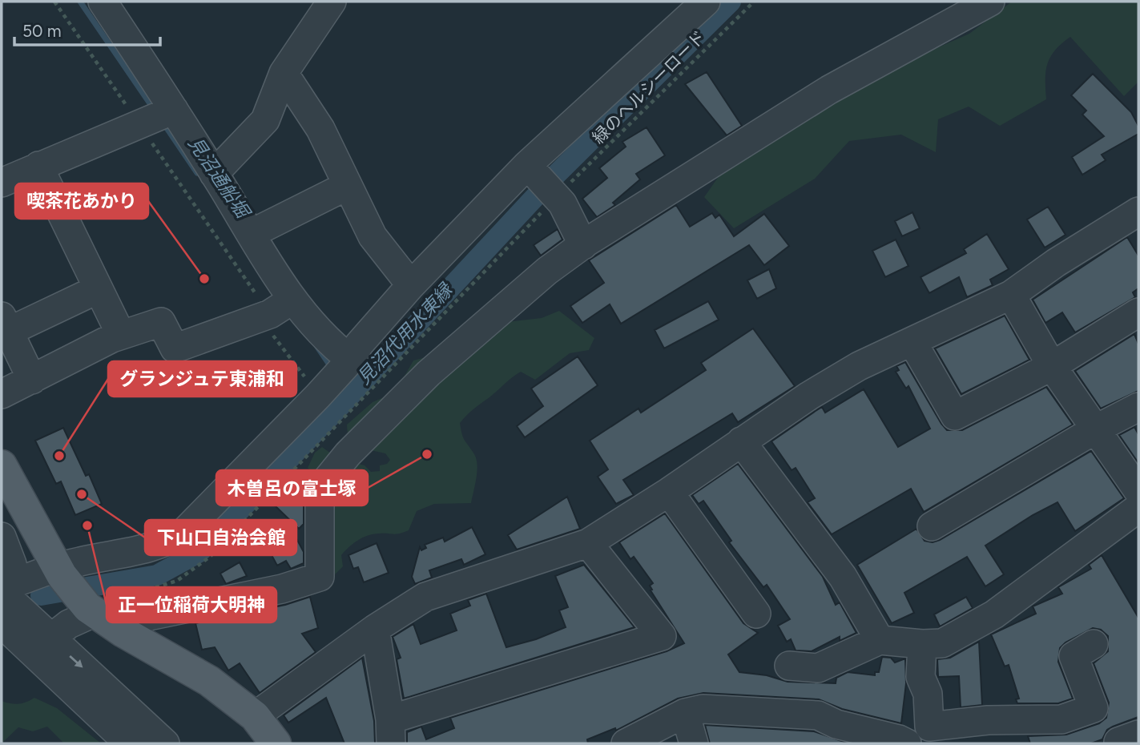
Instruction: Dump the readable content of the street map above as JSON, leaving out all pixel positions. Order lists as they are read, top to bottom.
{
  "streets": {
    "path": ["緑のヘルシーロード"]
  },
  "water": ["見沼通船堀", "見沼代用水東縁"],
  "places": [
    "喫茶花あかり",
    "木曽呂の富士塚",
    "グランジュテ東浦和",
    "下山口自治会館",
    "正一位稲荷大明神"
  ],
  "scale_bar": "50 m"
}
